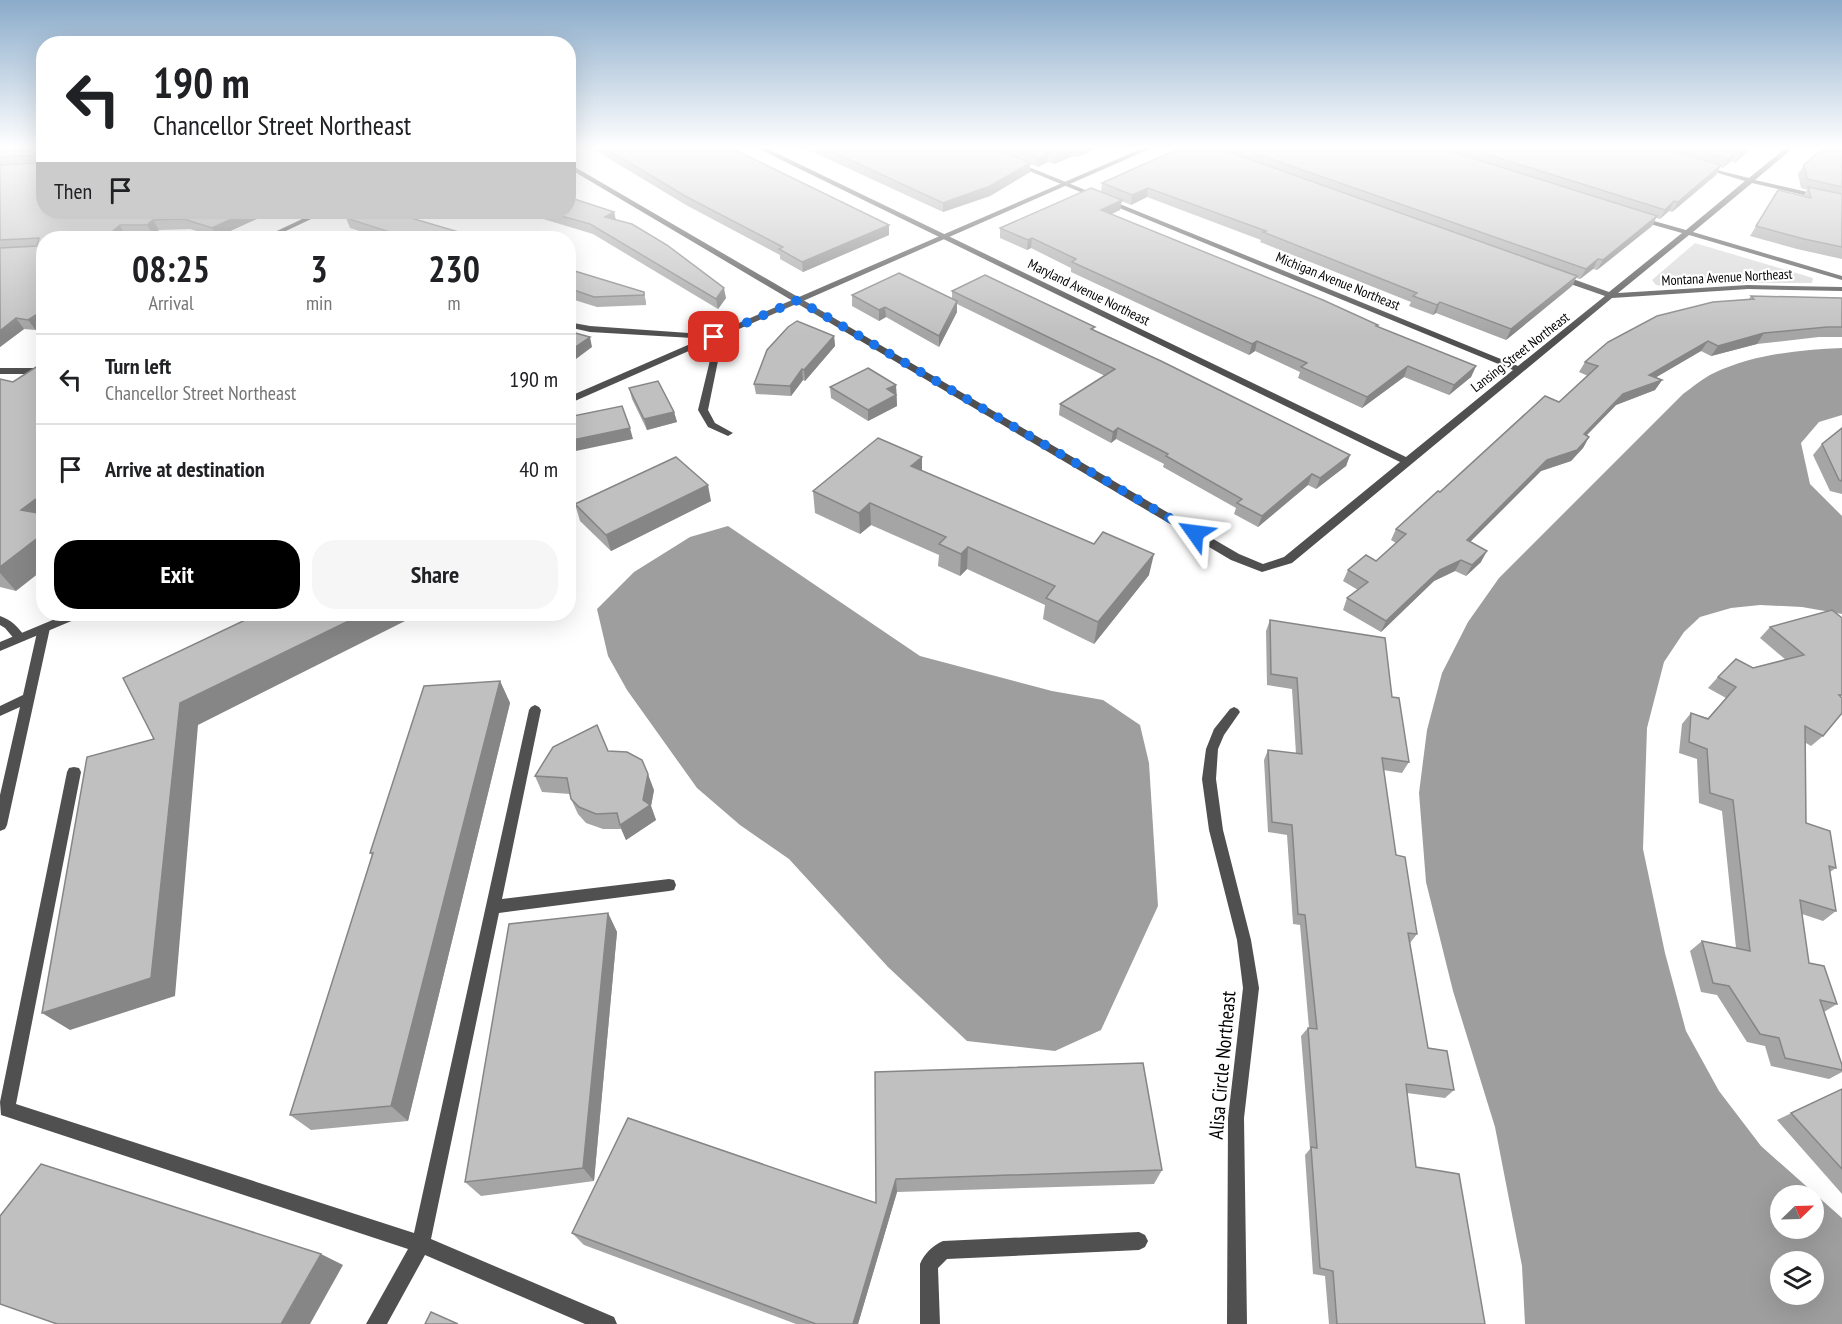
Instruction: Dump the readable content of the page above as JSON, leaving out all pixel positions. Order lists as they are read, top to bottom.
{
  "streets": {
    "street": [
      "Montana Avenue Northeast",
      "Michigan Avenue Northeast",
      "Maryland Avenue Northeast",
      "Lansing Street Northeast",
      "Alisa Circle Northeast"
    ]
  },
  "crossings": [
    ["Montana Avenue Northeast", "Lansing Street Northeast"],
    ["Michigan Avenue Northeast", "Lansing Street Northeast"],
    ["Maryland Avenue Northeast", "Lansing Street Northeast"]
  ],
  "north": "top right",
  "page": {
    "turn": ["190 m", "Chancellor Street Northeast"],
    "then": "Then",
    "eta": [
      "08:25",
      "Arrival",
      "3",
      "min",
      "230",
      "m"
    ],
    "list": [
      {
        "name": "Turn left",
        "note": "Chancellor Street Northeast",
        "value": "190 m"
      },
      {
        "name": "Arrive at destination",
        "value": "40 m"
      }
    ],
    "buttons": ["Exit", "Share"]
  }
}
